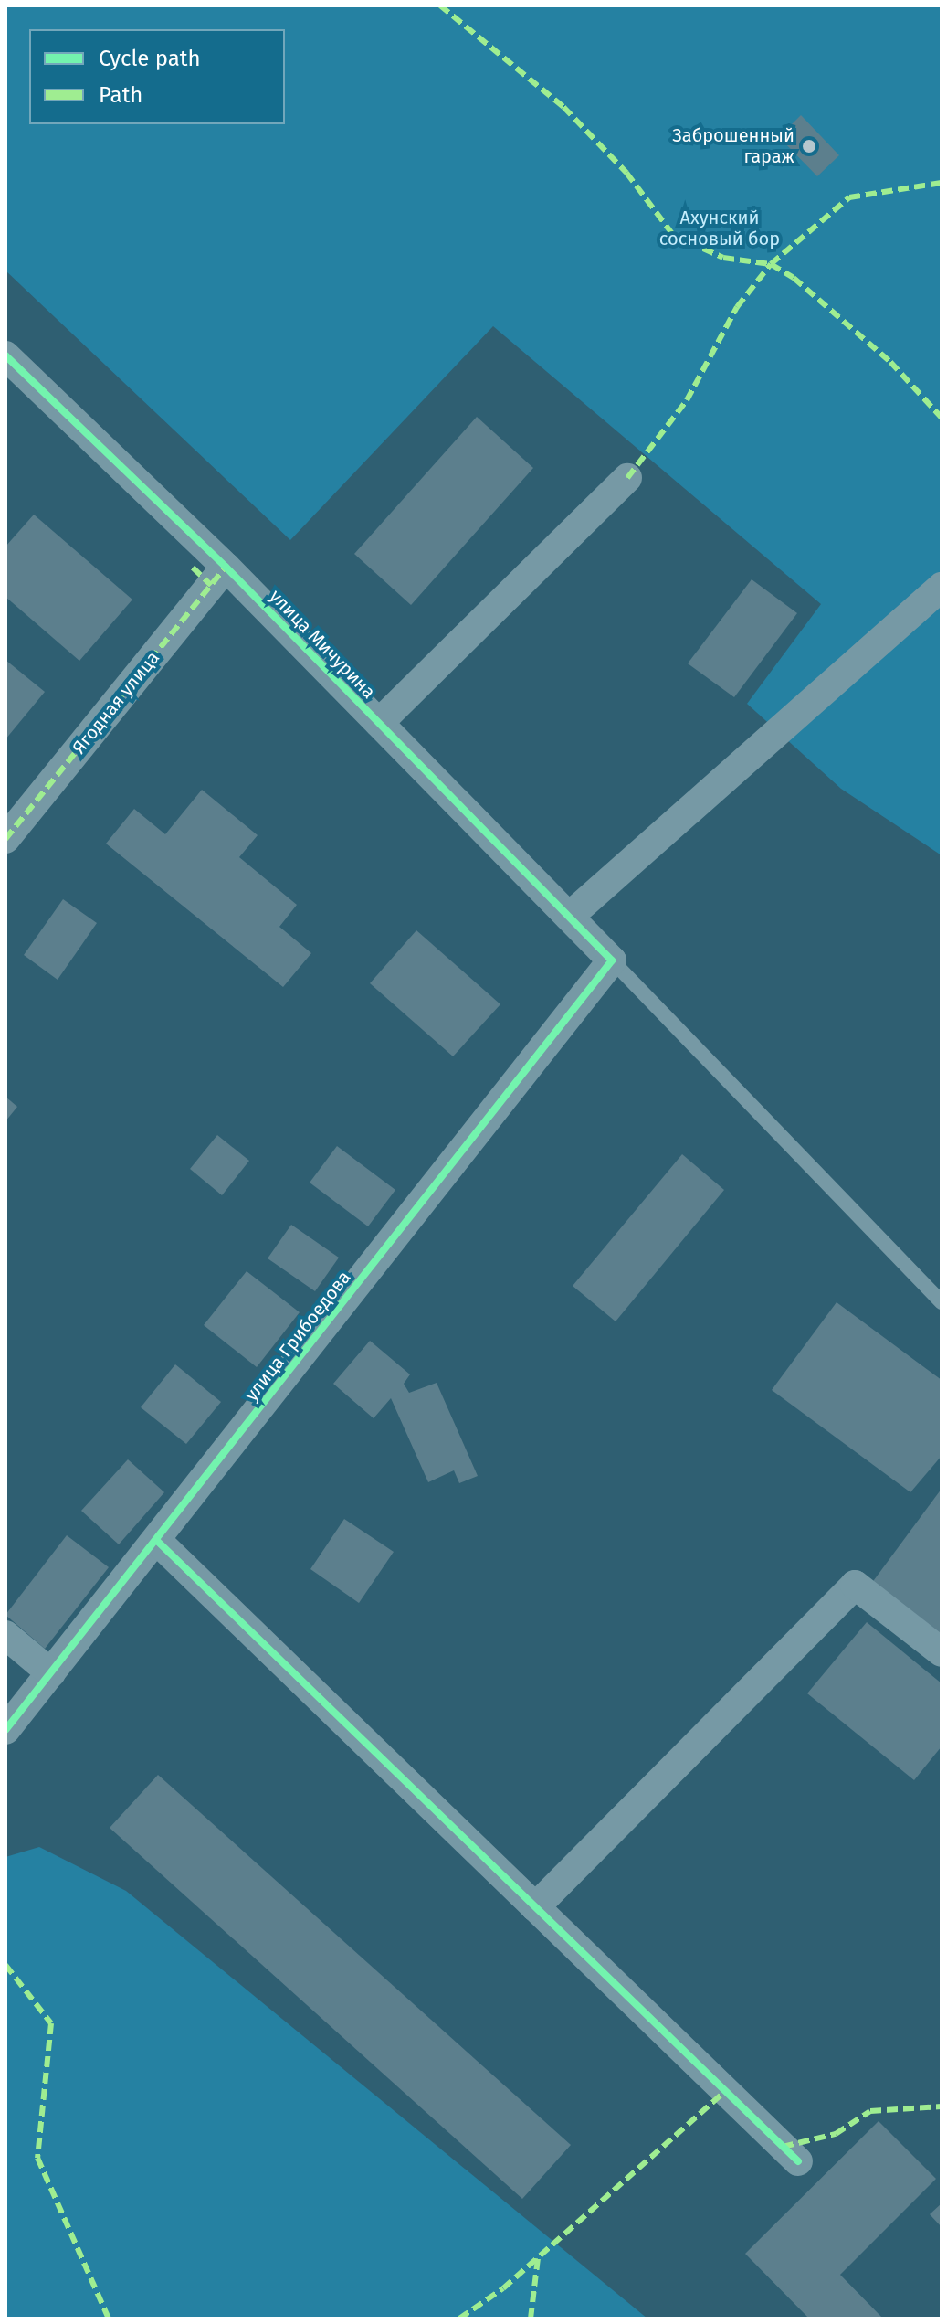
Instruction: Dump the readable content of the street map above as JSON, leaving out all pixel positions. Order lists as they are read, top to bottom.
{
  "streets": {
    "street": ["улица Мичурина", "Ягодная улица", "улица Грибоедова"]
  },
  "crossings": [
    ["улица Мичурина", "Ягодная улица"],
    ["улица Мичурина", "улица Грибоедова"]
  ],
  "parks": ["Ахунский сосновый бор"],
  "places": ["Заброшенный гараж"],
  "legend": ["Cycle path", "Path"]
}
